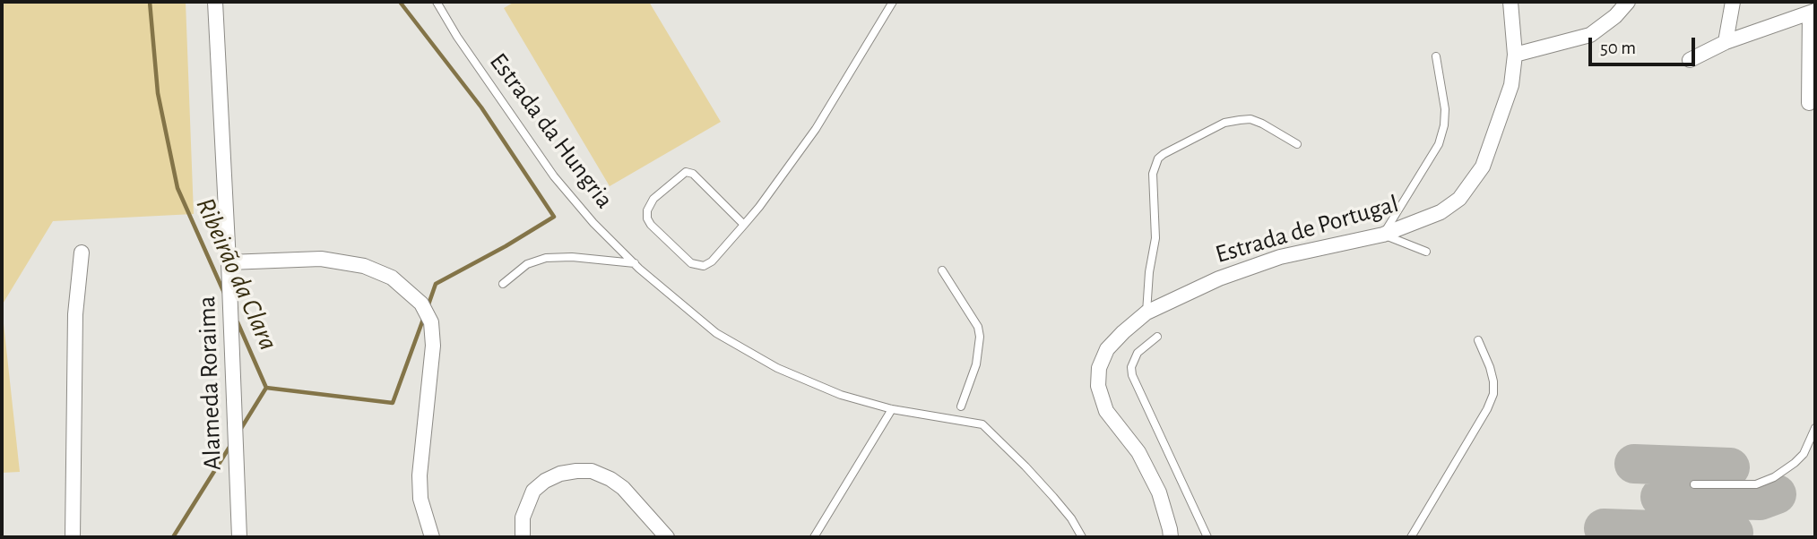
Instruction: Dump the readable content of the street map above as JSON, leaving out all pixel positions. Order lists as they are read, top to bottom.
{
  "streets": {
    "street": ["Estrada de Portugal", "Alameda Roraima"],
    "lane": ["Estrada da Hungria"]
  },
  "water": ["Ribeirão da Clara"],
  "scale_bar": "50 m"
}
